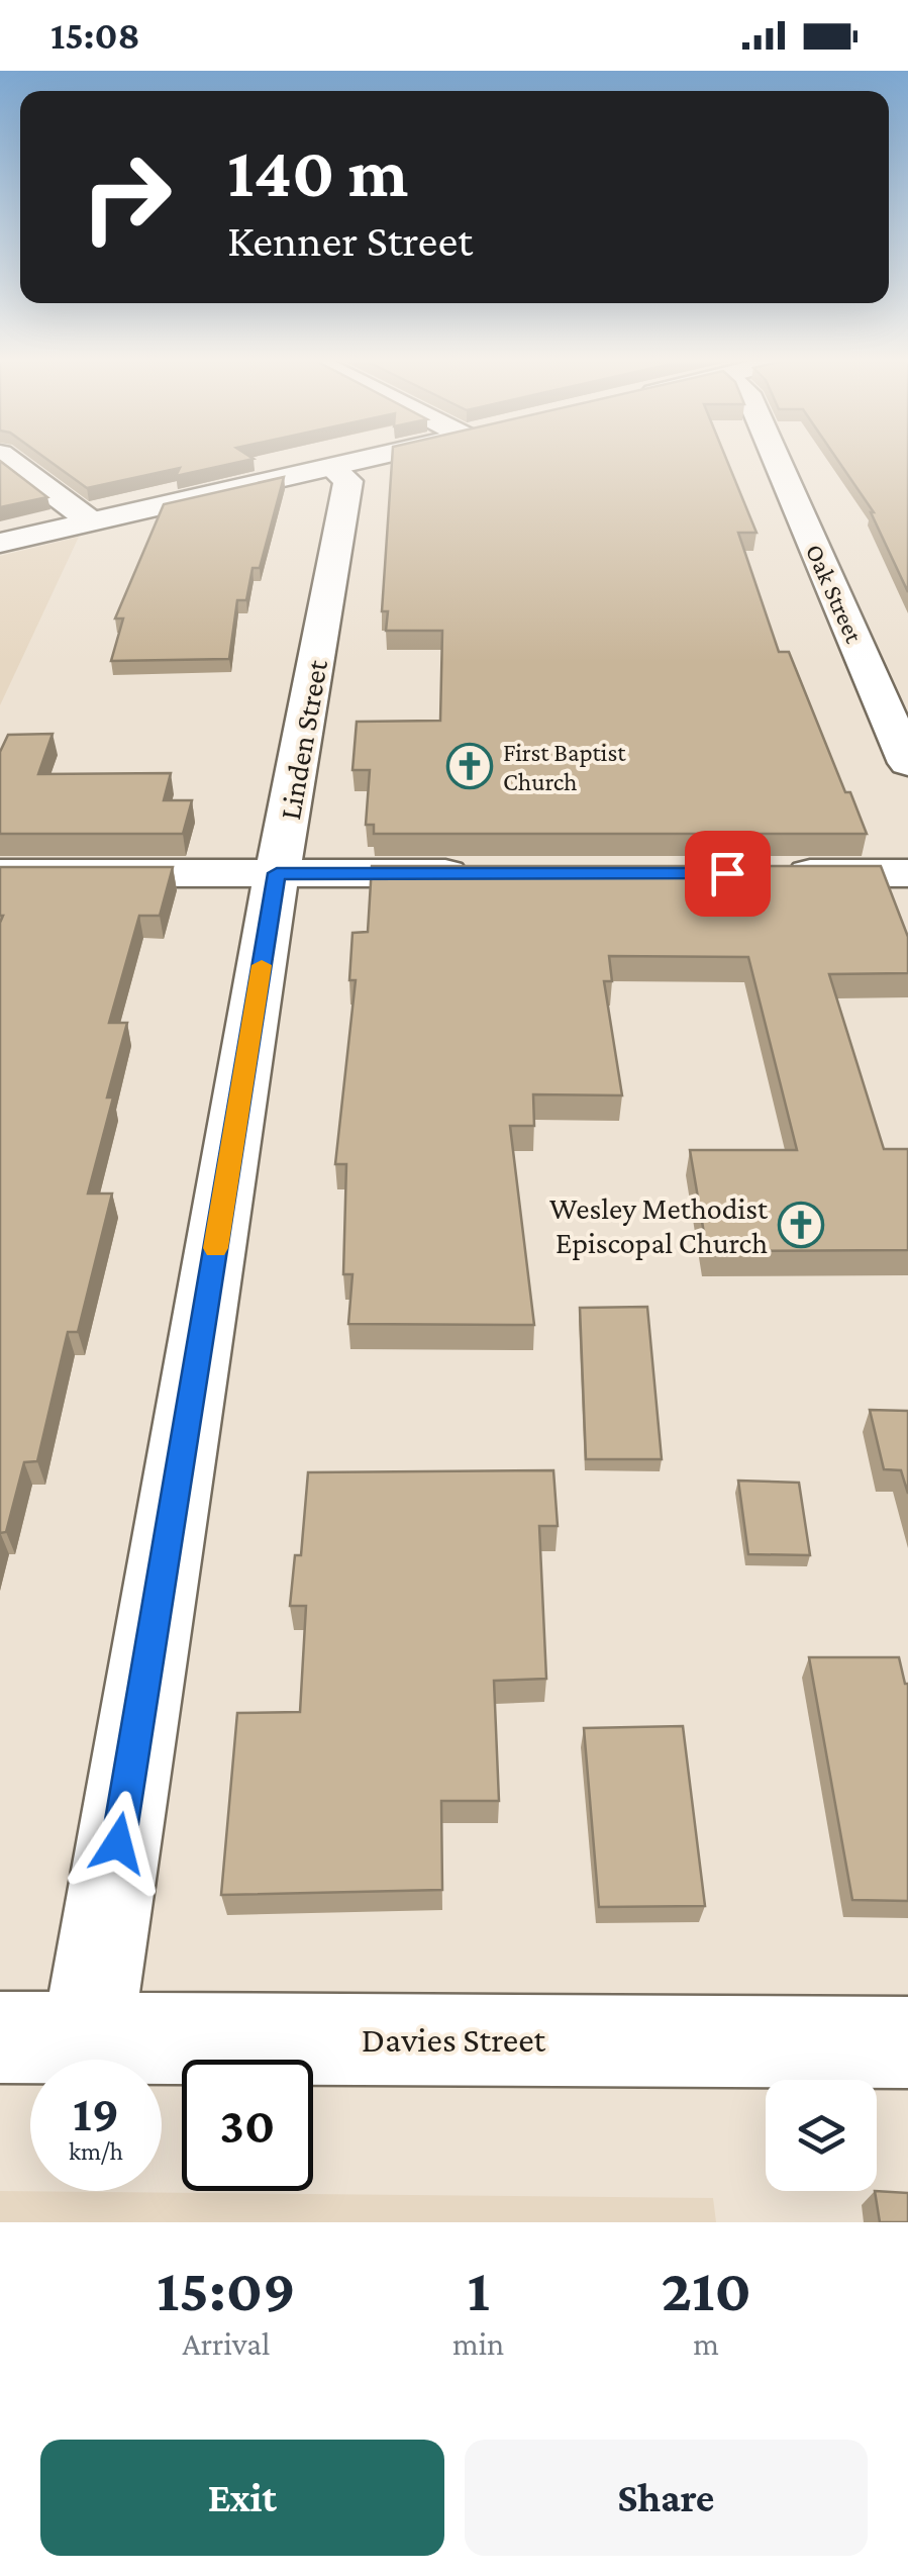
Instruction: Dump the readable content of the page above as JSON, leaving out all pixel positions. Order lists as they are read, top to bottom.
{
  "streets": {
    "street": ["Oak Street", "Linden Street", "Davies Street"]
  },
  "crossings": [
    ["Linden Street", "Davies Street"]
  ],
  "places": {
    "church": ["First Baptist Church", "Wesley Methodist Episcopal Church"]
  },
  "page": {
    "status": "15:08",
    "turn": ["140 m", "Kenner Street"],
    "speed": "19 km/h",
    "limit": "30",
    "eta": [
      "15:09",
      "Arrival",
      "1",
      "min",
      "210",
      "m"
    ],
    "buttons": ["Exit", "Share"]
  }
}
